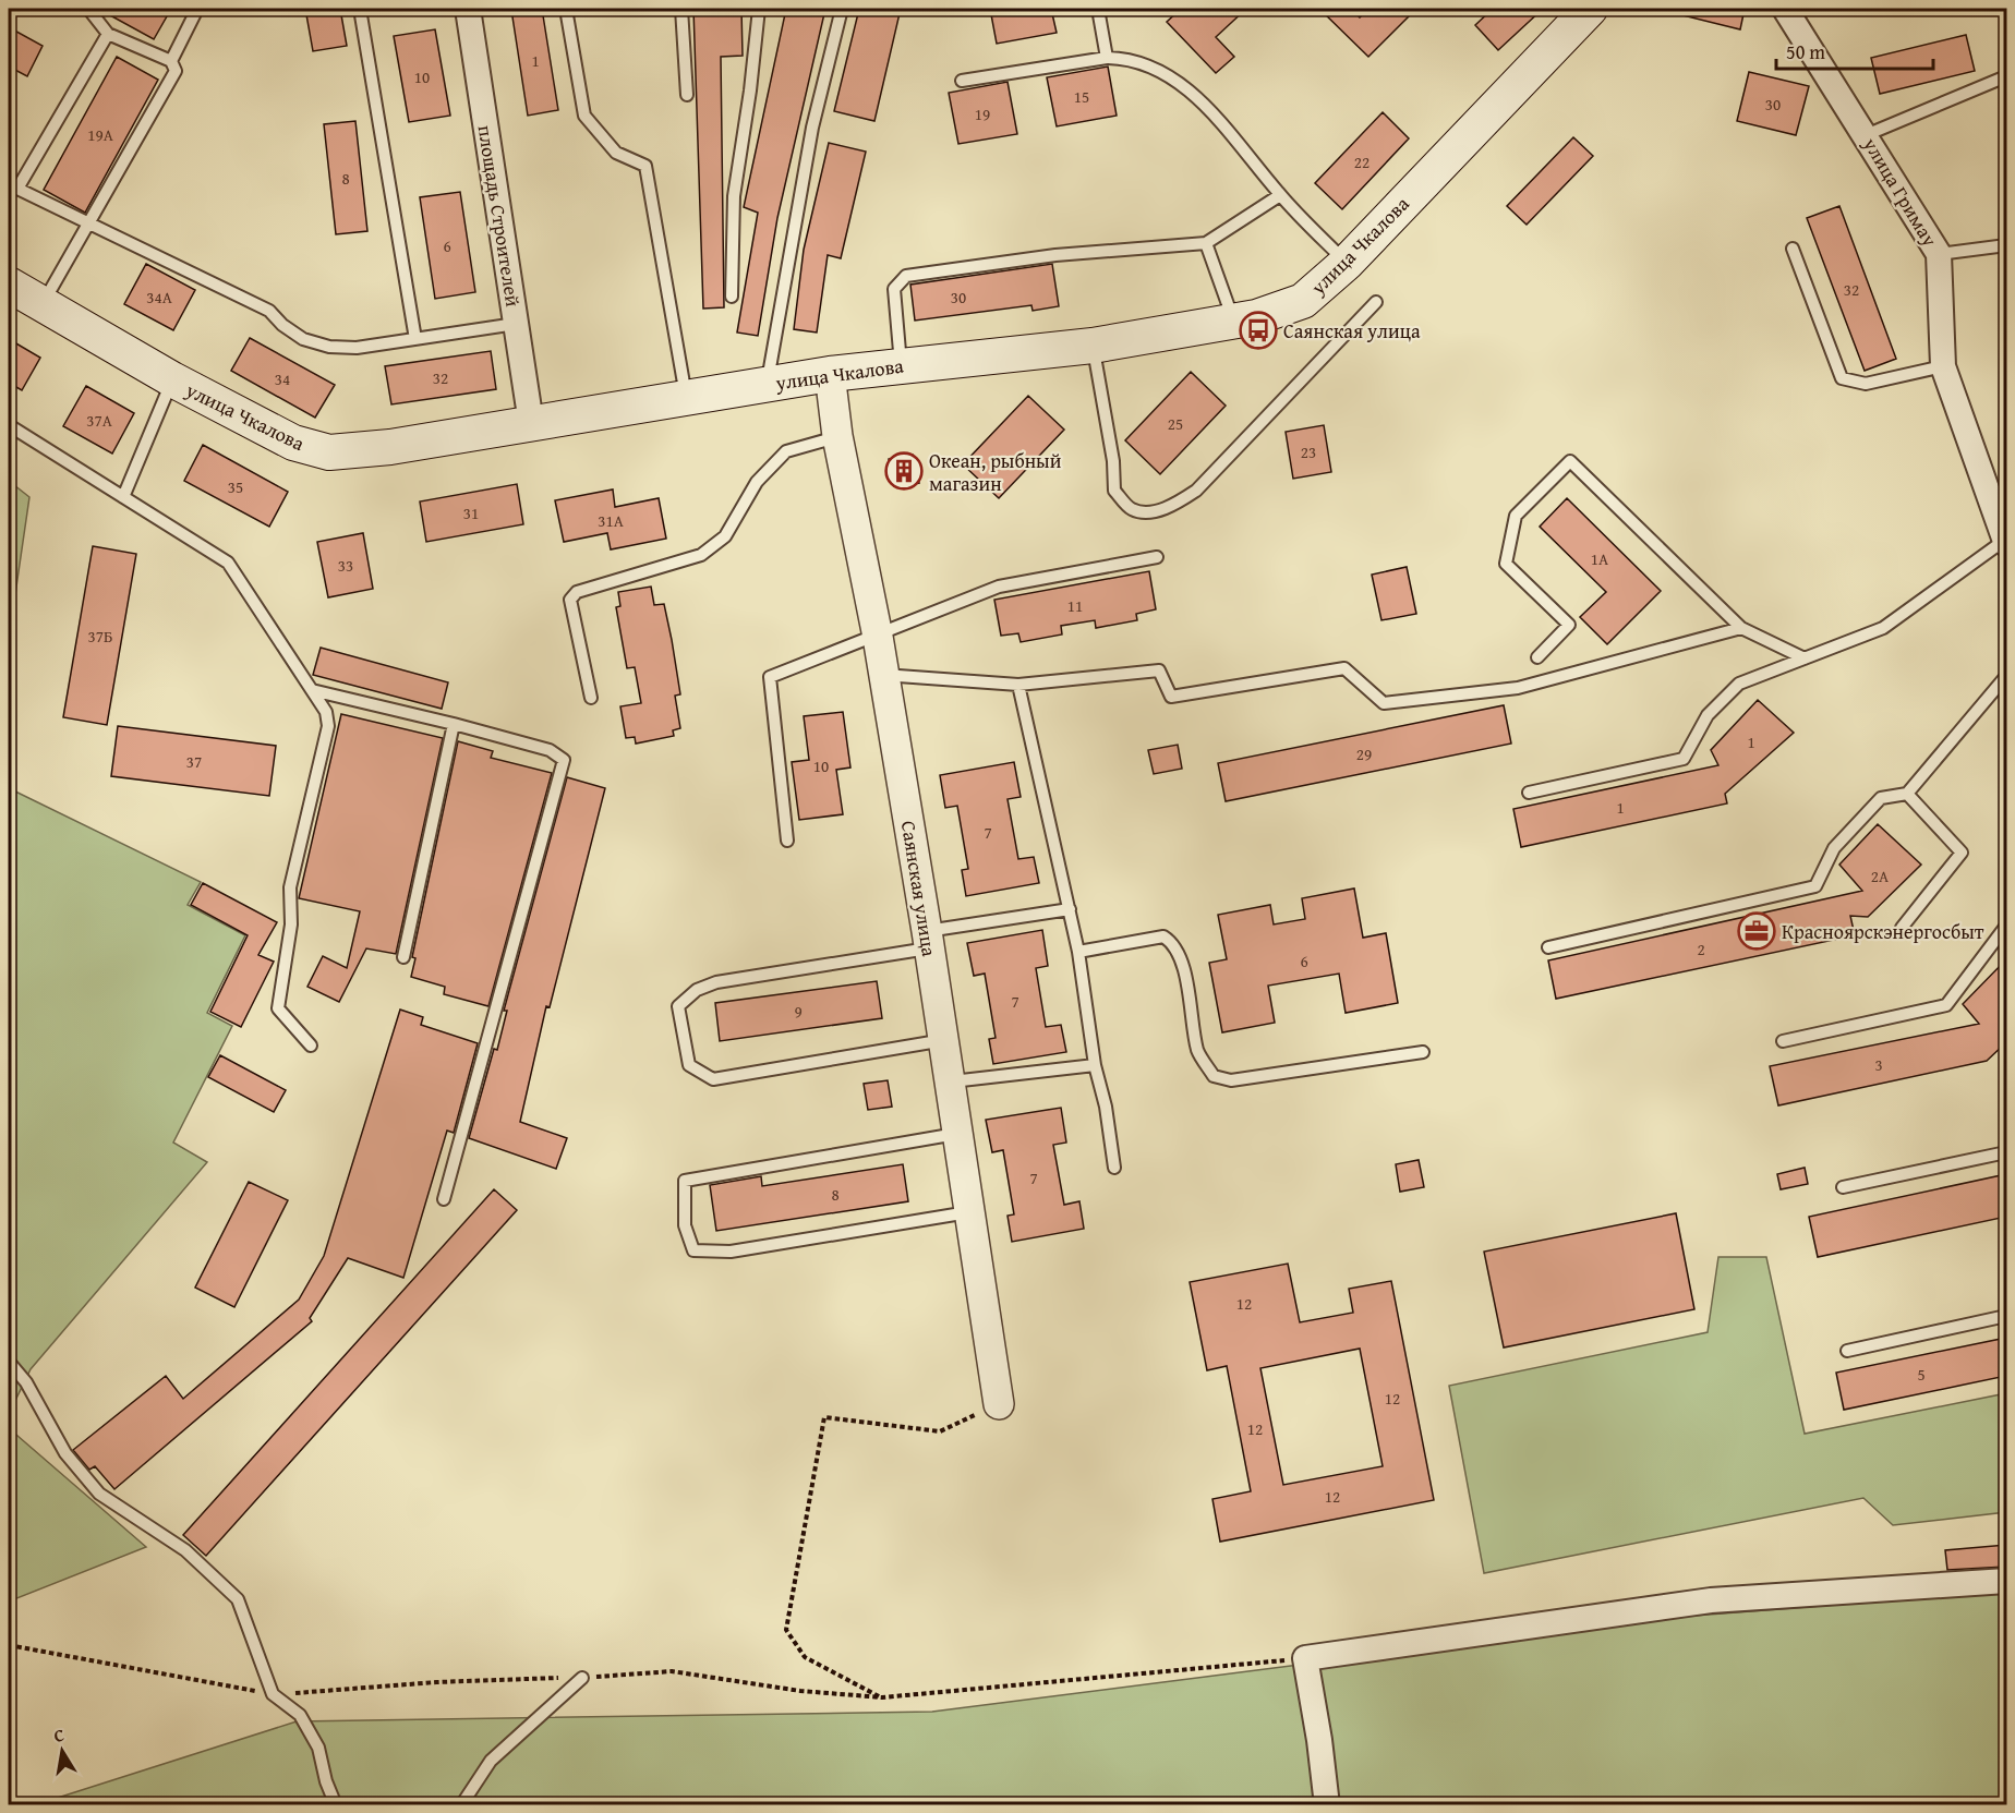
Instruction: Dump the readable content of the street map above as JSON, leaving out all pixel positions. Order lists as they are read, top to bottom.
{
  "streets": {
    "main road": ["улица Чкалова"],
    "street": ["улица Гримау", "площадь Строителей", "Саянская улица"]
  },
  "crossings": [
    ["площадь Строителей", "улица Чкалова"],
    ["улица Чкалова", "Саянская улица"]
  ],
  "places": {
    "bus stop": ["Саянская улица"],
    "building": ["Океан, рыбный магазин"],
    "office": ["Красноярскэнергосбыт"]
  },
  "house_numbers": [
    "1",
    "10",
    "15",
    "30",
    "19",
    "19А",
    "22",
    "8",
    "6",
    "32",
    "34А",
    "30",
    "32",
    "34",
    "37А",
    "25",
    "23",
    "35",
    "31",
    "31А",
    "1А",
    "33",
    "11",
    "37Б",
    "1",
    "29",
    "37",
    "10",
    "1",
    "7",
    "2А",
    "2",
    "6",
    "7",
    "9",
    "3",
    "7",
    "8",
    "12",
    "5",
    "12",
    "12",
    "12"
  ],
  "scale_bar": "50 m",
  "north": "top"
}
